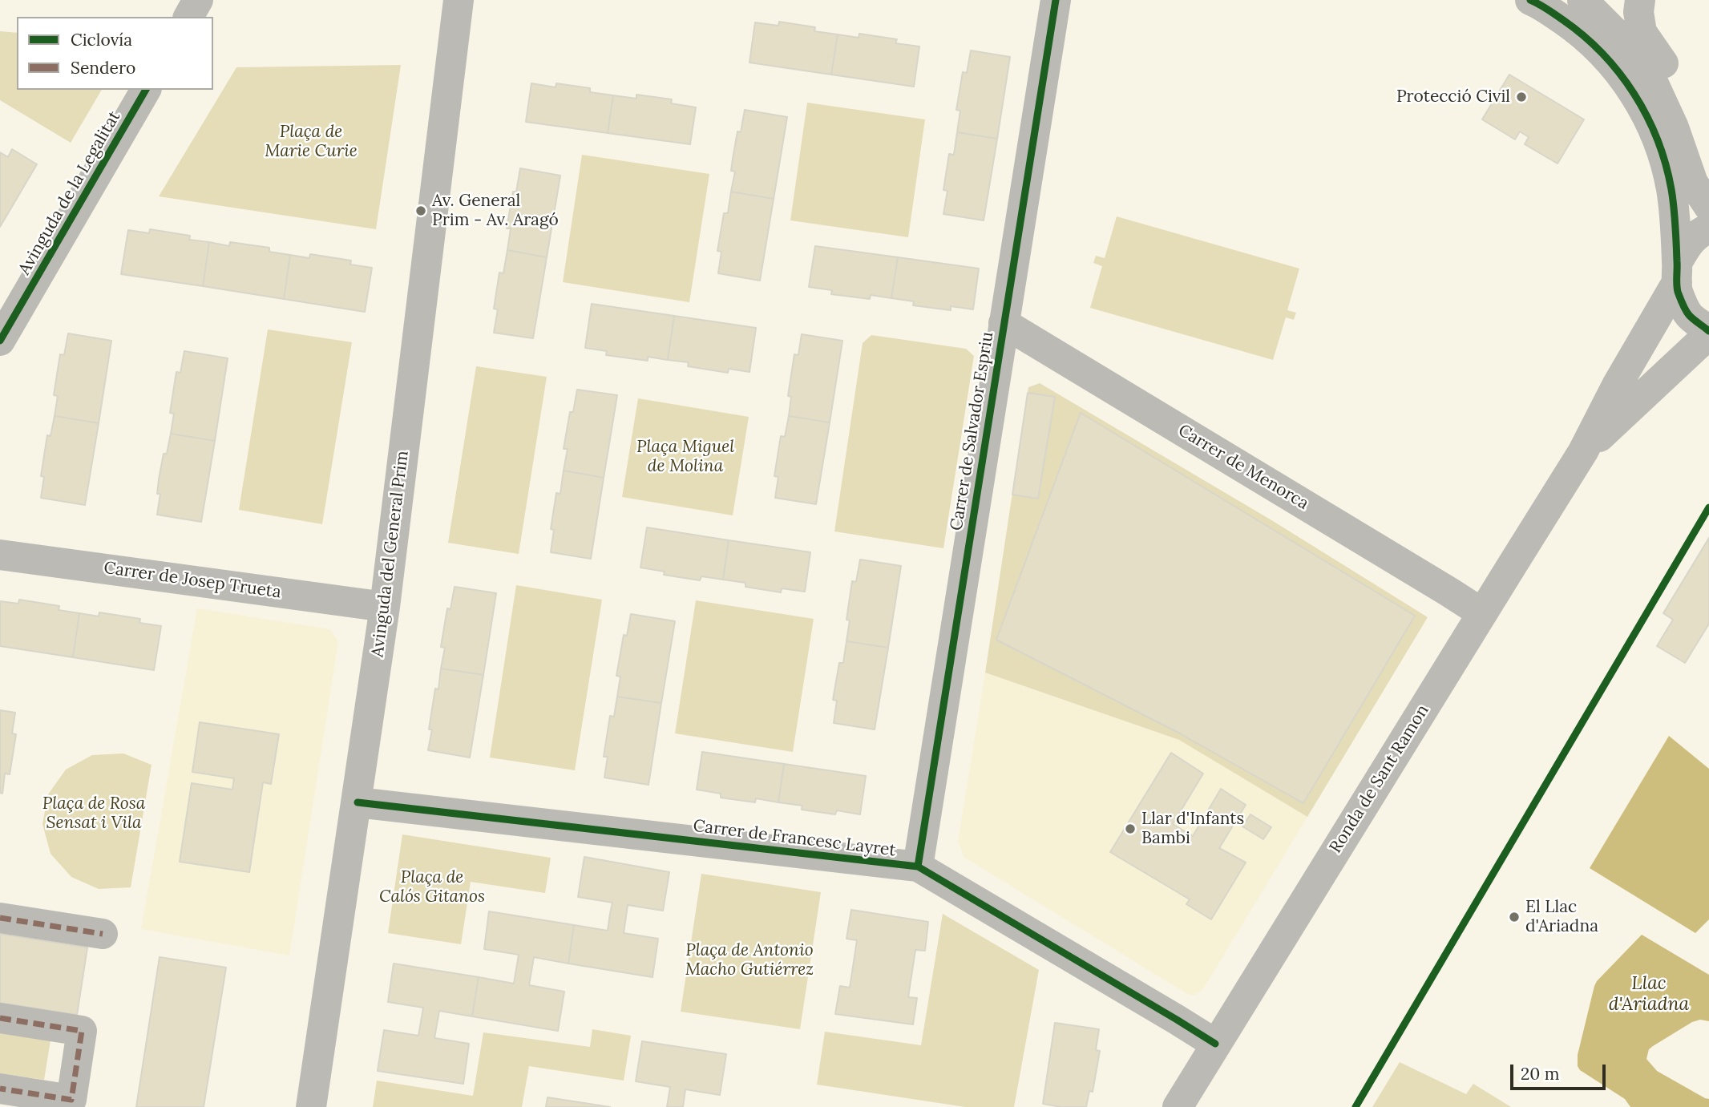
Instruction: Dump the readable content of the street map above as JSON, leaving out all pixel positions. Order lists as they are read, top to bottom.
{
  "streets": {
    "street": [
      "Avinguda de la Legalitat",
      "Carrer de Salvador Espriu",
      "Carrer de Menorca",
      "Avinguda del General Prim",
      "Carrer de Josep Trueta",
      "Ronda de Sant Ramon",
      "Carrer de Francesc Layret"
    ]
  },
  "crossings": [
    ["Carrer de Salvador Espriu", "Carrer de Menorca"],
    ["Carrer de Salvador Espriu", "Carrer de Francesc Layret"],
    ["Carrer de Menorca", "Ronda de Sant Ramon"],
    ["Avinguda del General Prim", "Carrer de Josep Trueta"],
    ["Avinguda del General Prim", "Carrer de Francesc Layret"],
    ["Ronda de Sant Ramon", "Carrer de Francesc Layret"]
  ],
  "water": ["Llac d'Ariadna"],
  "parks": [
    "Plaça de Marie Curie",
    "Plaça Miguel de Molina",
    "Plaça de Rosa Sensat i Vila",
    "Plaça de Calós Gitanos",
    "Plaça de Antonio Macho Gutiérrez"
  ],
  "places": [
    "Protecció Civil",
    "Av. General Prim - Av. Aragó",
    "Llar d'Infants Bambi",
    "El Llac d'Ariadna"
  ],
  "legend": ["Ciclovía", "Sendero"],
  "scale_bar": "20 m"
}
